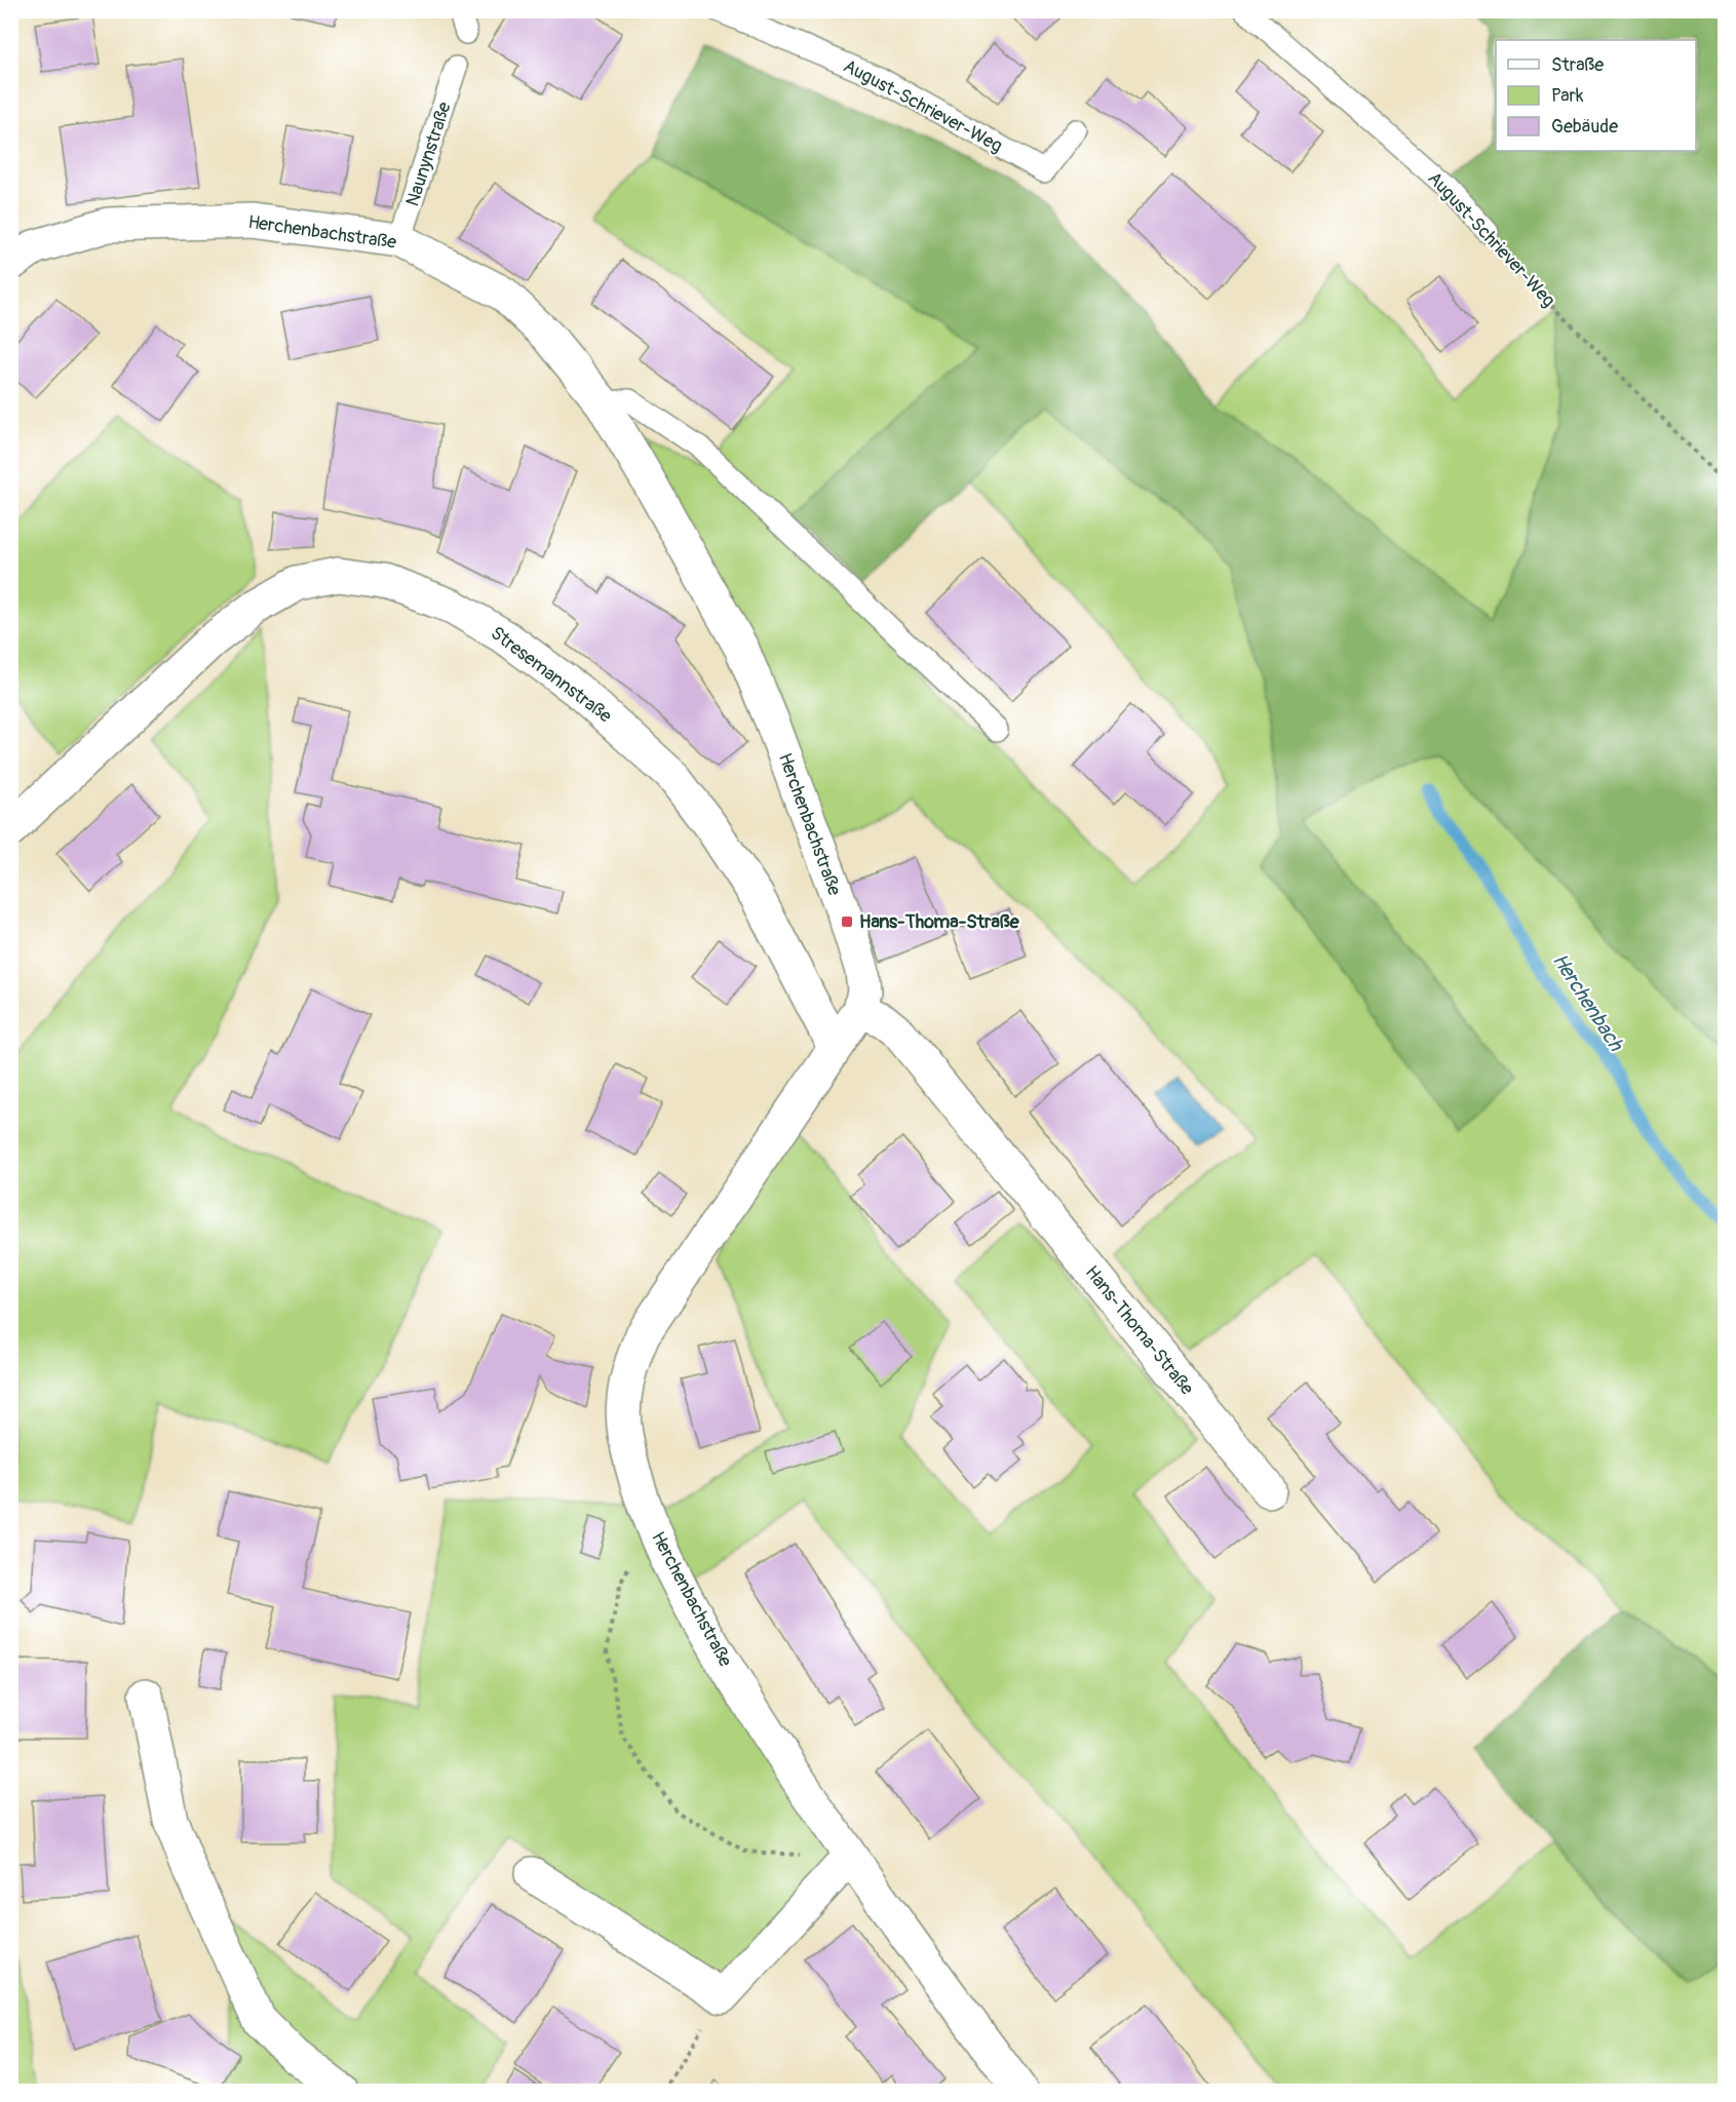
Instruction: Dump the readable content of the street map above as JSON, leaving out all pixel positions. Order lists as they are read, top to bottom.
{
  "streets": {
    "street": ["Herchenbachstraße", "Stresemannstraße", "Hans-Thoma-Straße"],
    "lane": ["August-Schriever-Weg", "Naunynstraße"]
  },
  "crossings": [
    ["Naunynstraße", "Herchenbachstraße"],
    ["Herchenbachstraße", "Stresemannstraße"],
    ["Herchenbachstraße", "Hans-Thoma-Straße"]
  ],
  "water": ["Herchenbach"],
  "places": {
    "transit": ["Hans-Thoma-Straße"]
  },
  "legend": ["Straße", "Park", "Gebäude"]
}
